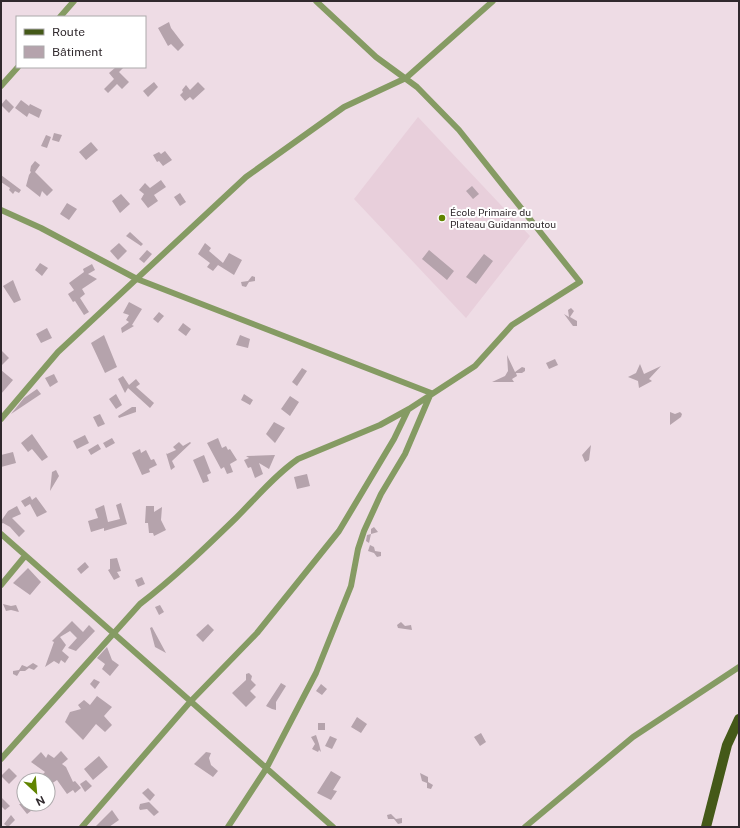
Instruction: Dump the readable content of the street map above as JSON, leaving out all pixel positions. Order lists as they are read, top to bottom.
{
  "places": ["École Primaire du Plateau Guidanmoutou"],
  "legend": ["Route", "Bâtiment"],
  "north": "bottom right"
}
